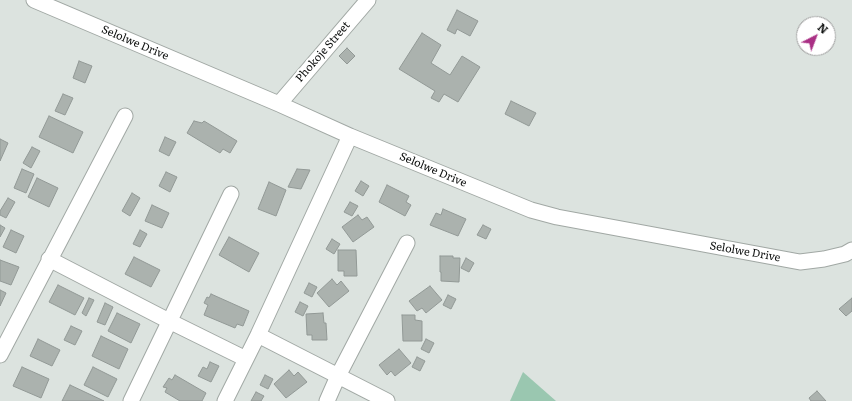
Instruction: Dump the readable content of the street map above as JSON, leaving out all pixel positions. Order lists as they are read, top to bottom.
{
  "streets": {
    "street": ["Selolwe Drive", "Phokoje Street"]
  },
  "crossings": [
    ["Selolwe Drive", "Phokoje Street"]
  ],
  "north": "top right"
}
